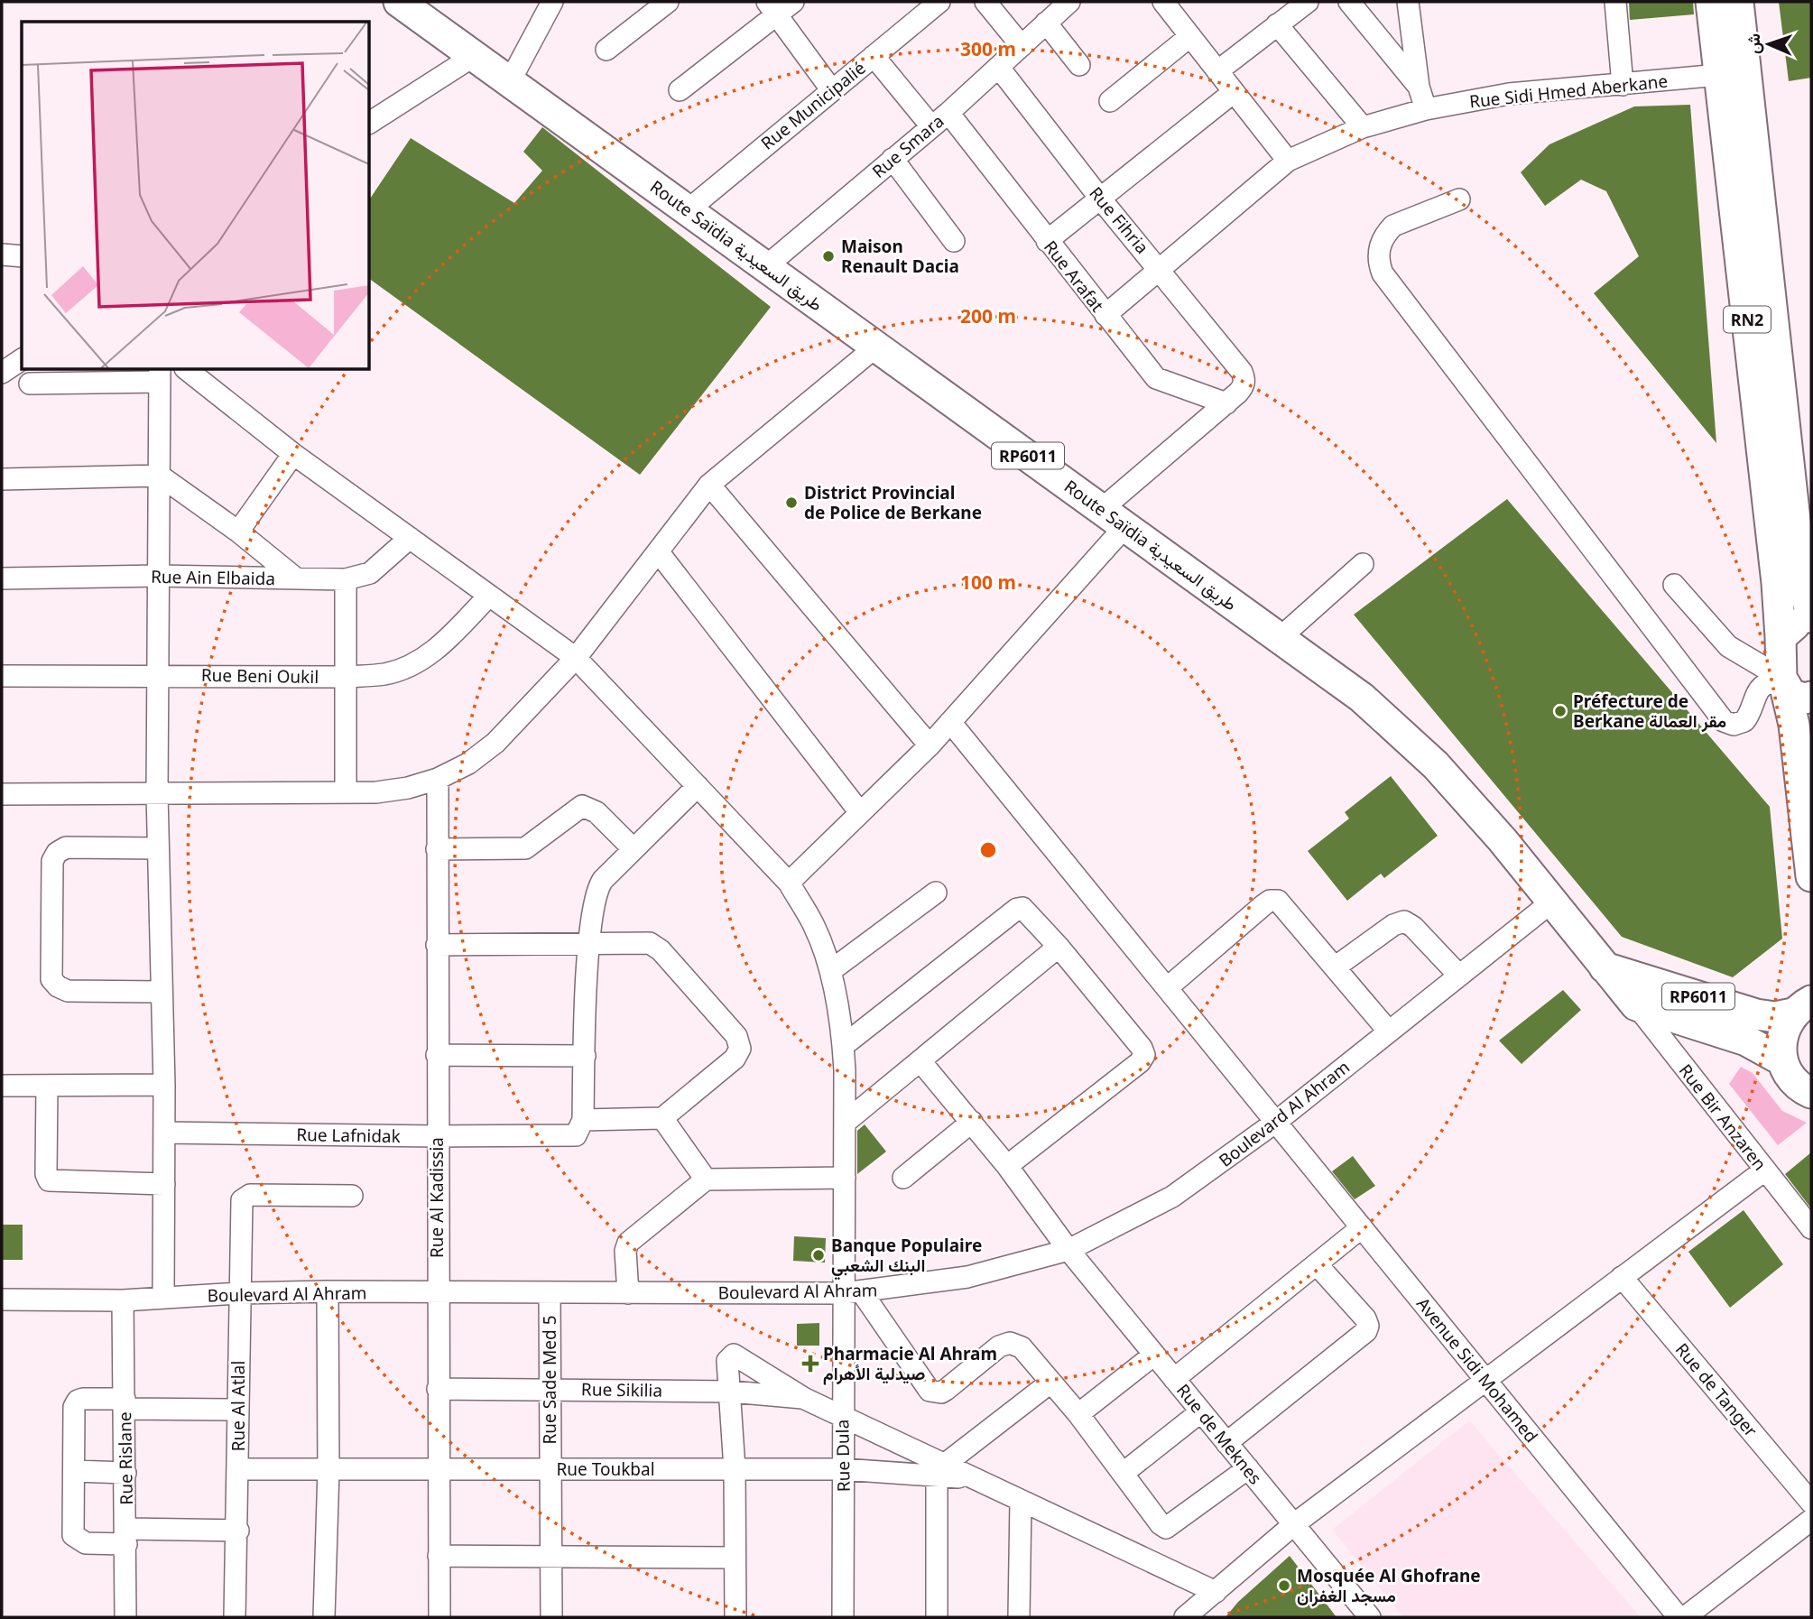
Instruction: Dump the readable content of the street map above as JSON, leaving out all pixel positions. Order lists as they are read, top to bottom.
{
  "streets": {
    "highway": ["Route Saïdia طريق السعيدية", "RN2", "RP6011"],
    "street": [
      "Rue Sidi Hmed Aberkane",
      "Rue Municipalié",
      "Rue Smara",
      "Rue Fihria",
      "Rue Arafat",
      "Rue Ain Elbaida",
      "Rue Beni Oukil",
      "Boulevard Al Ahram",
      "Rue Bir Anzaren",
      "Rue Lafnidak",
      "Rue Al Kadissia",
      "Avenue Sidi Mohamed",
      "Rue Sade Med 5",
      "Rue Sikilia",
      "Rue de Tanger",
      "Rue Al Atlal",
      "Rue de Meknes",
      "Rue Dula",
      "Rue Rislane",
      "Rue Toukbal"
    ]
  },
  "crossings": [
    ["Rue Sidi Hmed Aberkane", "Rue Fihria"],
    ["Rue Sidi Hmed Aberkane", "Rue Arafat"],
    ["Rue Sidi Hmed Aberkane", "RN2"],
    ["Rue Municipalié", "Route Saïdia طريق السعيدية"],
    ["Rue Smara", "Rue Fihria"],
    ["Rue Smara", "Route Saïdia طريق السعيدية"],
    ["Rue Smara", "Rue Arafat"],
    ["Rue Fihria", "Rue Arafat"],
    ["Route Saïdia طريق السعيدية", "RP6011"],
    ["Route Saïdia طريق السعيدية", "Boulevard Al Ahram"],
    ["Route Saïdia طريق السعيدية", "Rue Bir Anzaren"],
    ["RP6011", "Rue Bir Anzaren"],
    ["Rue Ain Elbaida", "Rue Dula"],
    ["Rue Beni Oukil", "Rue Dula"],
    ["Boulevard Al Ahram", "Rue Al Kadissia"],
    ["Boulevard Al Ahram", "Avenue Sidi Mohamed"],
    ["Boulevard Al Ahram", "Rue Sade Med 5"],
    ["Boulevard Al Ahram", "Rue Al Atlal"],
    ["Boulevard Al Ahram", "Rue de Meknes"],
    ["Boulevard Al Ahram", "Rue Dula"],
    ["Boulevard Al Ahram", "Rue Rislane"],
    ["Rue Lafnidak", "Rue Al Kadissia"],
    ["Rue Al Kadissia", "Rue Sikilia"],
    ["Rue Al Kadissia", "Rue Toukbal"],
    ["Rue Sade Med 5", "Rue Sikilia"],
    ["Rue Sade Med 5", "Rue Toukbal"],
    ["Rue Al Atlal", "Rue Toukbal"],
    ["Rue Dula", "Rue Toukbal"]
  ],
  "places": {
    "other": [
      "Maison Renault Dacia",
      "District Provincial de Police de Berkane",
      "Préfecture de Berkane مقر العمالة",
      "Banque Populaire البنك الشعبي",
      "Mosquée Al Ghofrane مسجد الغفران"
    ],
    "health": ["Pharmacie Al Ahram صيدلية الأهرام"]
  },
  "north": "left",
  "rings": ["300 m", "200 m", "100 m"]
}
